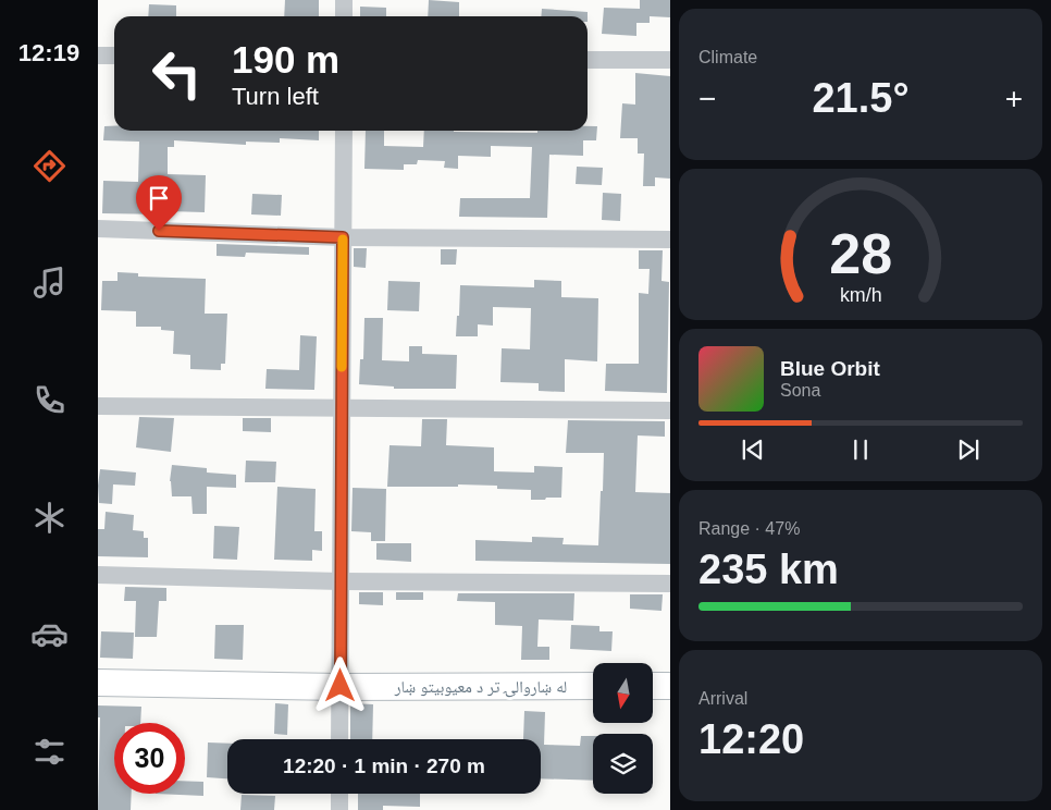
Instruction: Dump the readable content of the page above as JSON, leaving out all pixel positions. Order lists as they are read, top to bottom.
{
  "streets": {
    "street": ["له ښاروالۍ تر د معیوبیتو ښار"]
  },
  "north": "bottom",
  "page": {
    "tabs": "12:19",
    "tile": [
      "Climate",
      ["Range · 47%", "235 km"],
      ["Arrival", "12:20"]
    ],
    "turn": ["190 m", "Turn left"],
    "heat": ["−", "21.5°", "+"],
    "song": ["Blue Orbit", "Sona"],
    "limit": "30",
    "trip": "12:20 · 1 min · 270 m",
    "gauge": ["28", "km/h"]
  }
}
